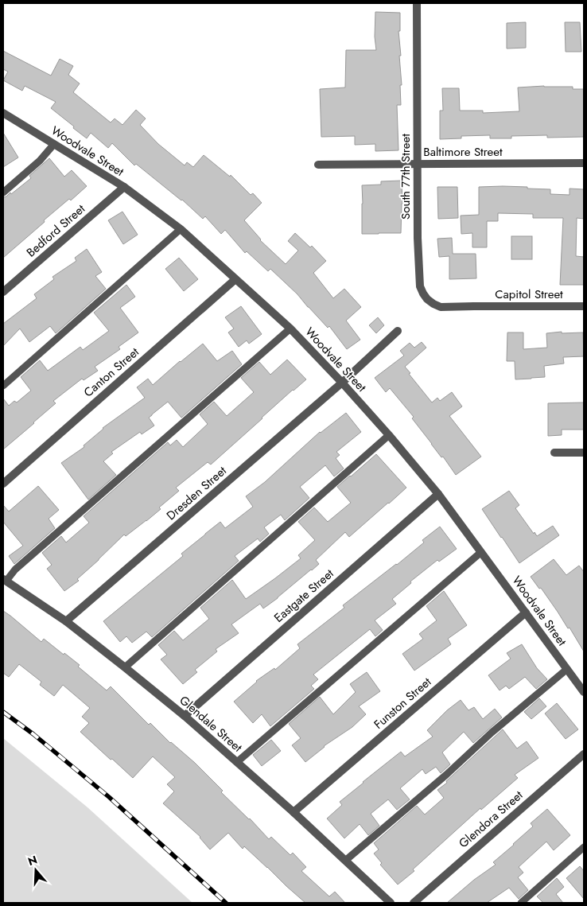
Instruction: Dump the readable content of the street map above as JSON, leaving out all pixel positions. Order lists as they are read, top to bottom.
{
  "streets": {
    "street": [
      "Woodvale Street",
      "Baltimore Street",
      "South 77th Street",
      "Bedford Street",
      "Capitol Street",
      "Canton Street",
      "Dresden Street",
      "Eastgate Street",
      "Funston Street",
      "Glendale Street",
      "Glendora Street"
    ]
  },
  "crossings": [
    ["Woodvale Street", "Bedford Street"],
    ["Woodvale Street", "Canton Street"],
    ["Woodvale Street", "Dresden Street"],
    ["Woodvale Street", "Eastgate Street"],
    ["Woodvale Street", "Funston Street"],
    ["Baltimore Street", "South 77th Street"],
    ["South 77th Street", "Capitol Street"],
    ["Dresden Street", "Glendale Street"],
    ["Eastgate Street", "Glendale Street"],
    ["Funston Street", "Glendale Street"]
  ],
  "north": "top"
}
